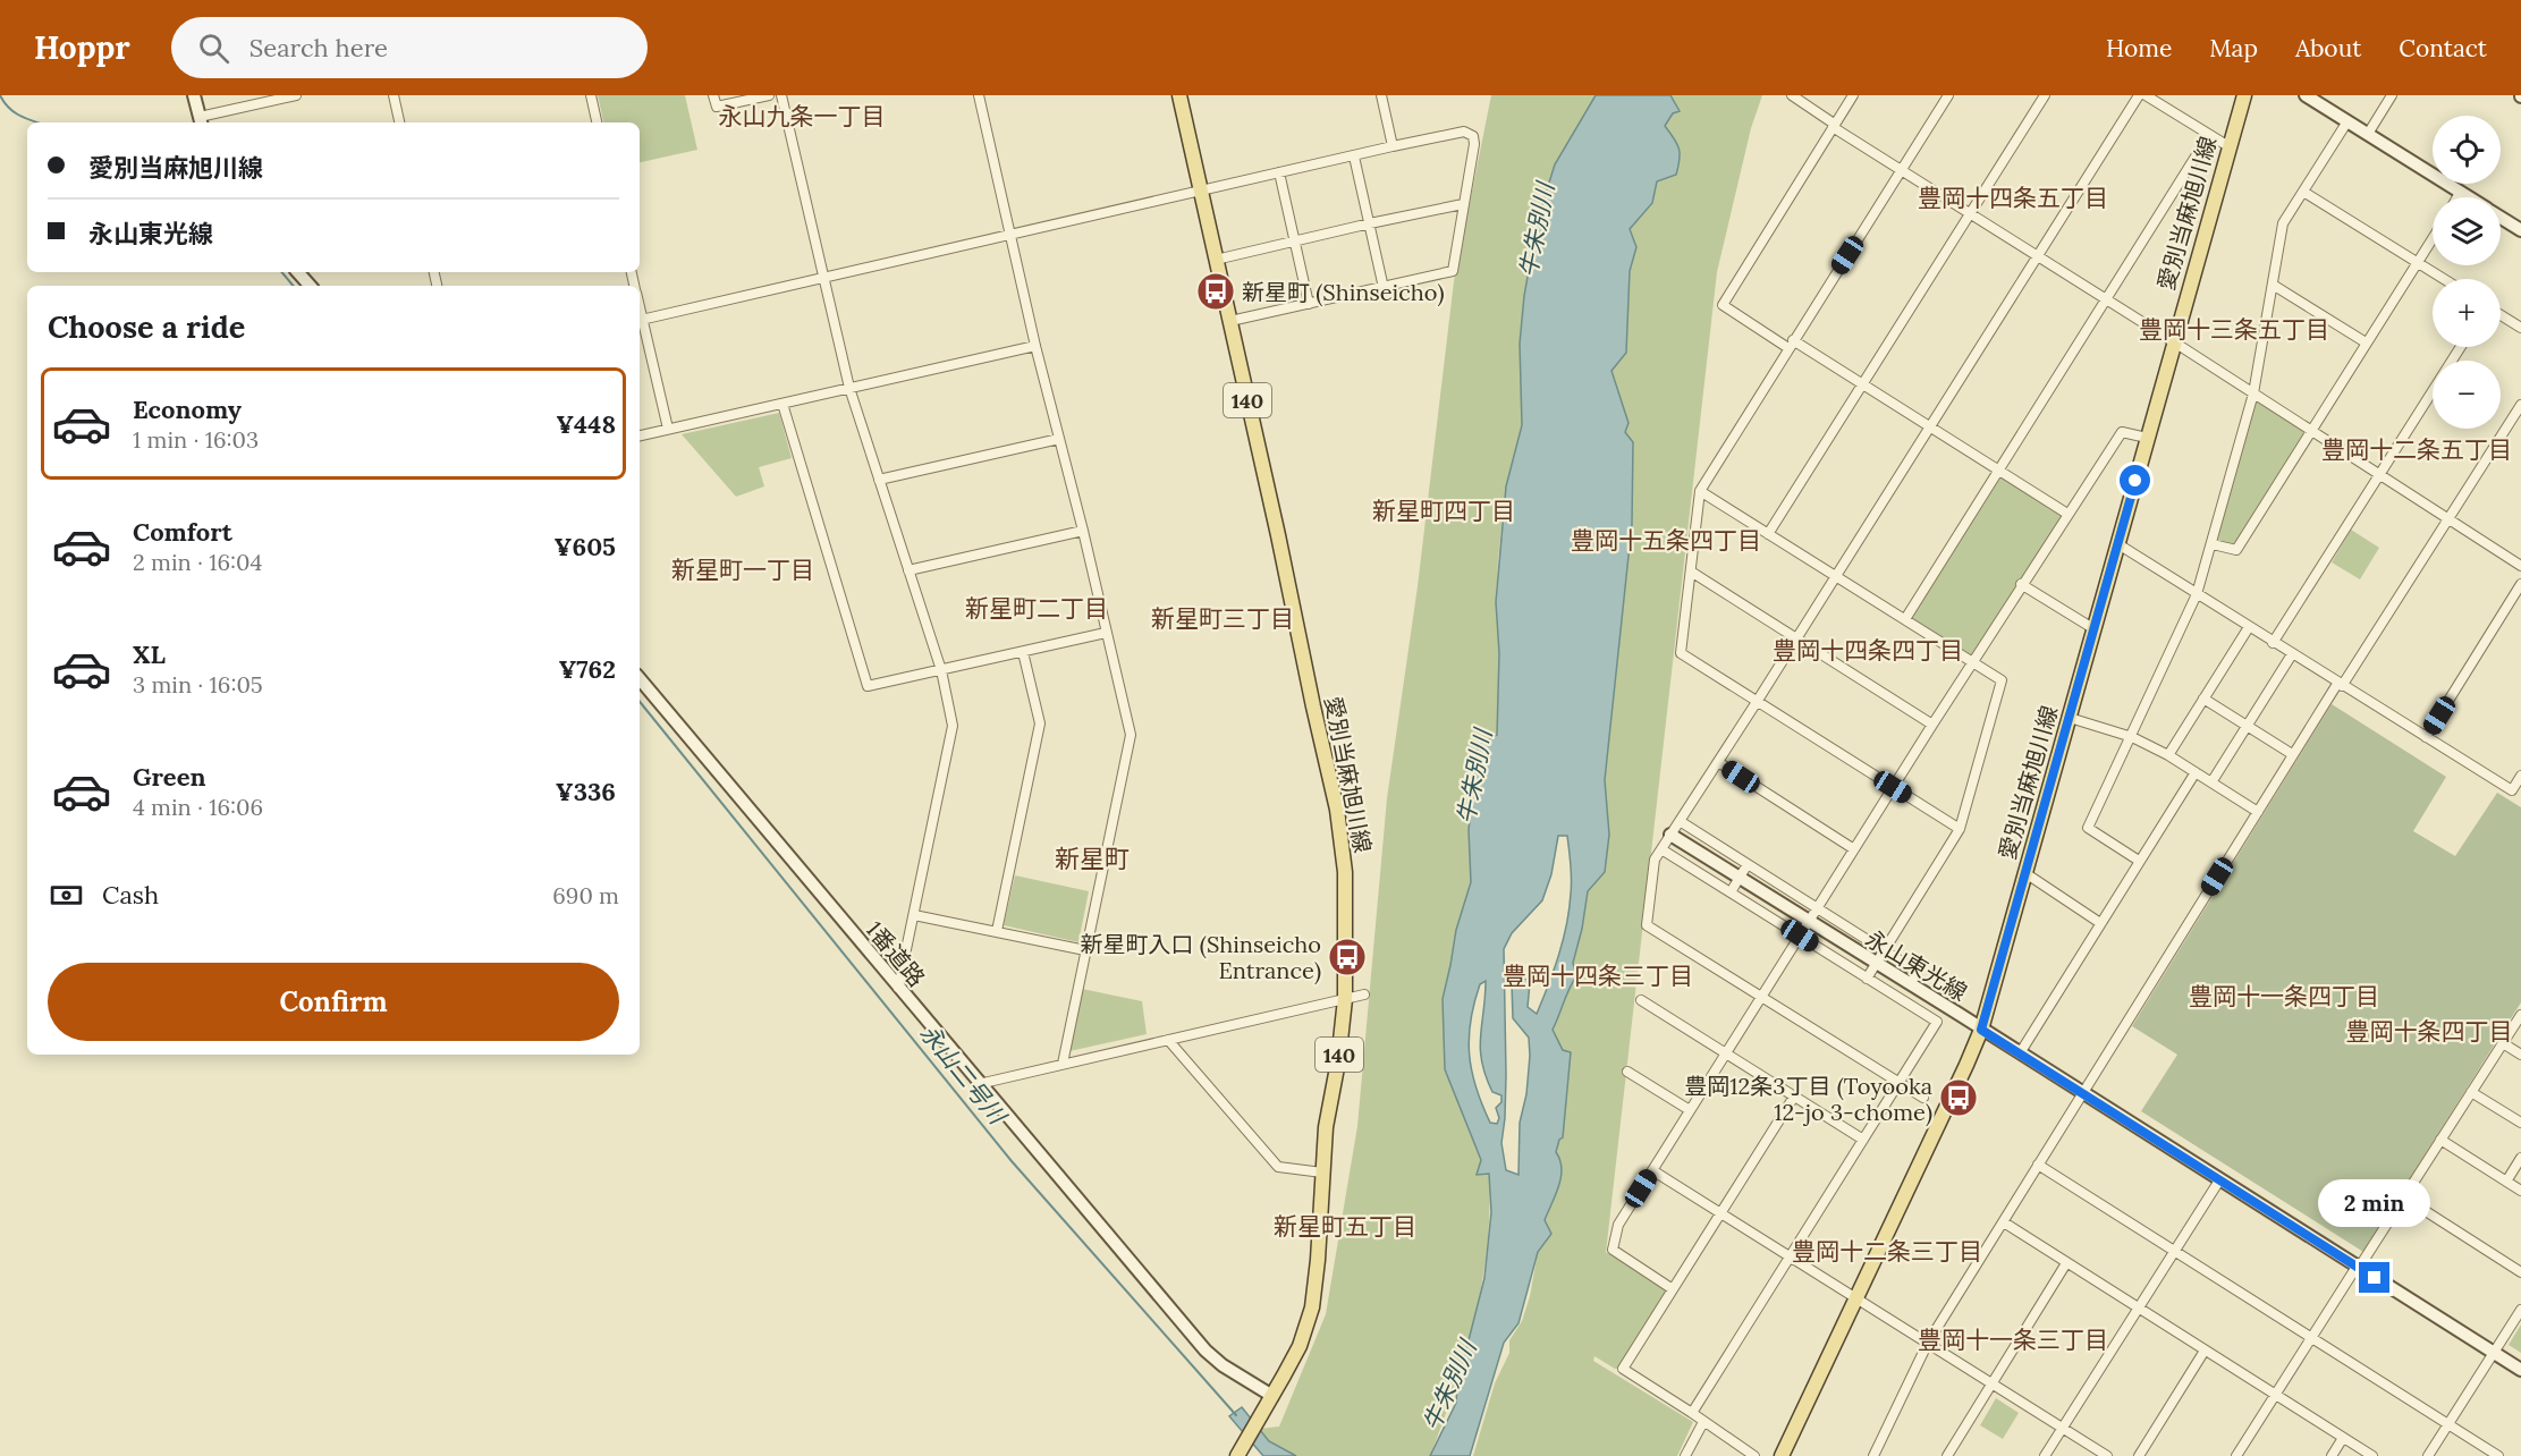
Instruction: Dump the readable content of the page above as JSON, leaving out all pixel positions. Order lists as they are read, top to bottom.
{
  "streets": {
    "main road": ["愛別当麻旭川線", "140"],
    "street": ["1番道路", "永山東光線"]
  },
  "crossings": [
    ["愛別当麻旭川線", "1番道路"],
    ["愛別当麻旭川線", "永山東光線"]
  ],
  "districts": [
    "永山九条一丁目",
    "豊岡十四条五丁目",
    "豊岡十三条五丁目",
    "豊岡十二条五丁目",
    "新星町四丁目",
    "豊岡十五条四丁目",
    "新星町一丁目",
    "新星町二丁目",
    "新星町三丁目",
    "豊岡十四条四丁目",
    "新星町",
    "豊岡十四条三丁目",
    "豊岡十一条四丁目",
    "豊岡十条四丁目",
    "新星町五丁目",
    "豊岡十二条三丁目",
    "豊岡十一条三丁目"
  ],
  "water": ["牛朱別川", "永山二号川"],
  "places": {
    "bus stop": ["新星町 (Shinseicho)", "新星町入口 (Shinseicho Entrance)", "豊岡12条3丁目 (Toyooka 12-jo 3-chome)"]
  },
  "page": {
    "header": "Hoppr",
    "search": "Search here",
    "nav": [
      "Home",
      "Map",
      "About",
      "Contact"
    ],
    "map_buttons": ["+", "−"],
    "banner": ["愛別当麻旭川線", "永山東光線"],
    "heading": "Choose a ride",
    "list": [
      {
        "name": "Economy",
        "note": "1 min · 16:03",
        "value": "¥448"
      },
      {
        "name": "Comfort",
        "note": "2 min · 16:04",
        "value": "¥605"
      },
      {
        "name": "XL",
        "note": "3 min · 16:05",
        "value": "¥762"
      },
      {
        "name": "Green",
        "note": "4 min · 16:06",
        "value": "¥336"
      }
    ],
    "pay": ["Cash", "690 m"],
    "buttons": "Confirm",
    "bubble": "2 min"
  }
}
